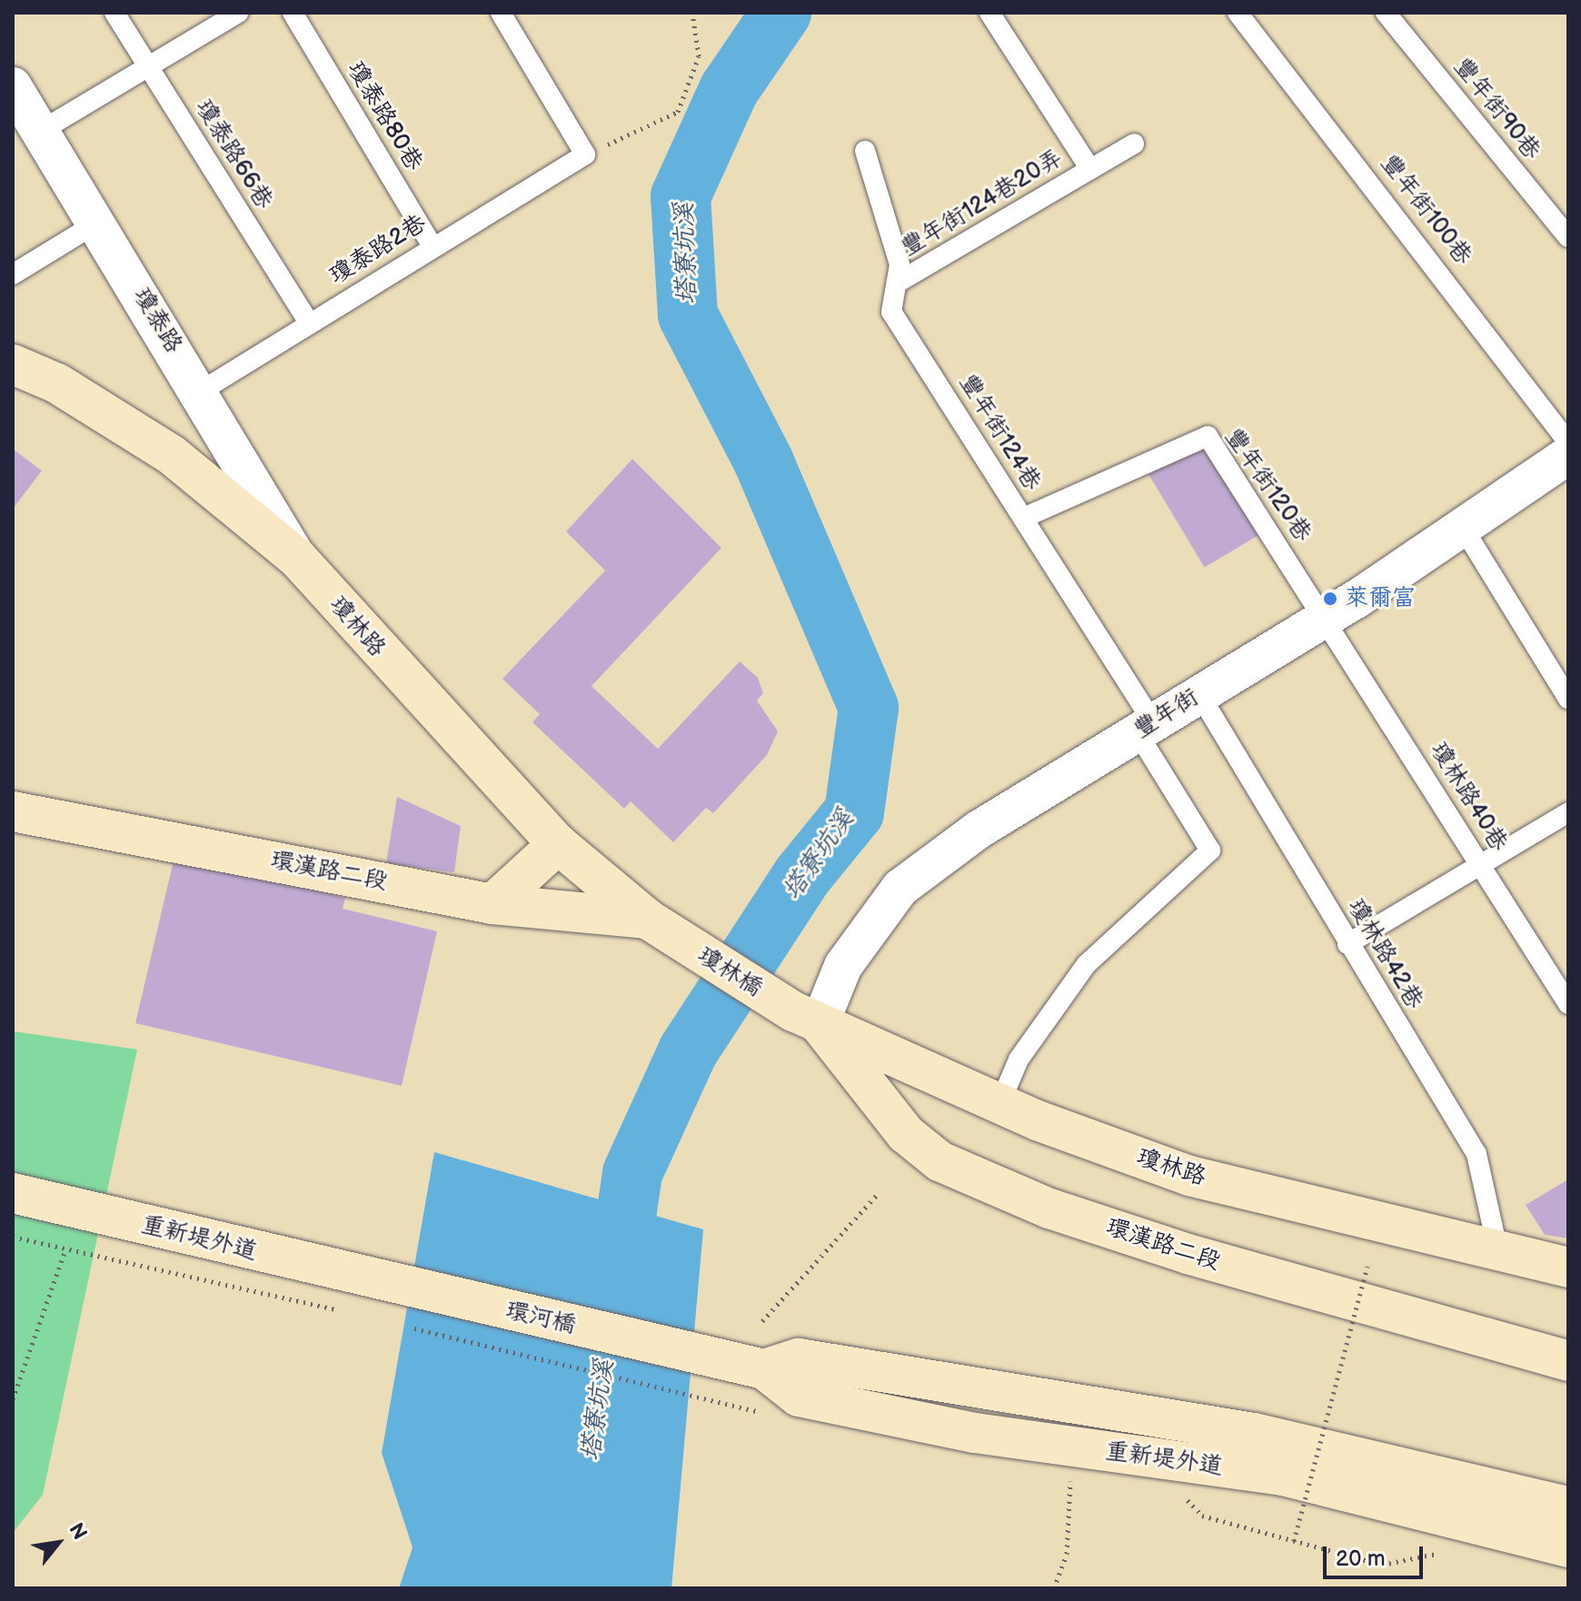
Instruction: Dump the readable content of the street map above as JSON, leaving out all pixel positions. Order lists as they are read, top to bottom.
{
  "streets": {
    "street": [
      "瓊泰路",
      "瓊林路",
      "豐年街",
      "環漢路二段",
      "瓊林橋",
      "重新堤外道",
      "環河橋"
    ],
    "lane": [
      "豐年街90巷",
      "瓊泰路80巷",
      "瓊泰路66巷",
      "豐年街124巷20弄",
      "豐年街100巷",
      "瓊泰路2巷",
      "豐年街124巷",
      "豐年街120巷",
      "瓊林路40巷",
      "瓊林路42巷"
    ]
  },
  "crossings": [
    ["瓊泰路80巷", "瓊泰路2巷"],
    ["瓊泰路66巷", "瓊泰路2巷"],
    ["豐年街124巷20弄", "豐年街124巷"],
    ["瓊泰路2巷", "瓊泰路"],
    ["瓊泰路", "瓊林路"],
    ["豐年街124巷", "豐年街120巷"],
    ["豐年街124巷", "瓊林路"],
    ["豐年街124巷", "豐年街"],
    ["豐年街120巷", "豐年街"],
    ["豐年街120巷", "瓊林路40巷"],
    ["瓊林路", "豐年街"],
    ["瓊林路", "環漢路二段"],
    ["瓊林路", "瓊林路42巷"],
    ["瓊林路", "瓊林橋"],
    ["豐年街", "瓊林路40巷"],
    ["豐年街", "環漢路二段"],
    ["豐年街", "瓊林路42巷"],
    ["豐年街", "瓊林橋"],
    ["環漢路二段", "瓊林橋"],
    ["重新堤外道", "環河橋"]
  ],
  "water": ["塔寮坑溪"],
  "places": ["萊爾富"],
  "scale_bar": "20 m",
  "north": "top right"
}
